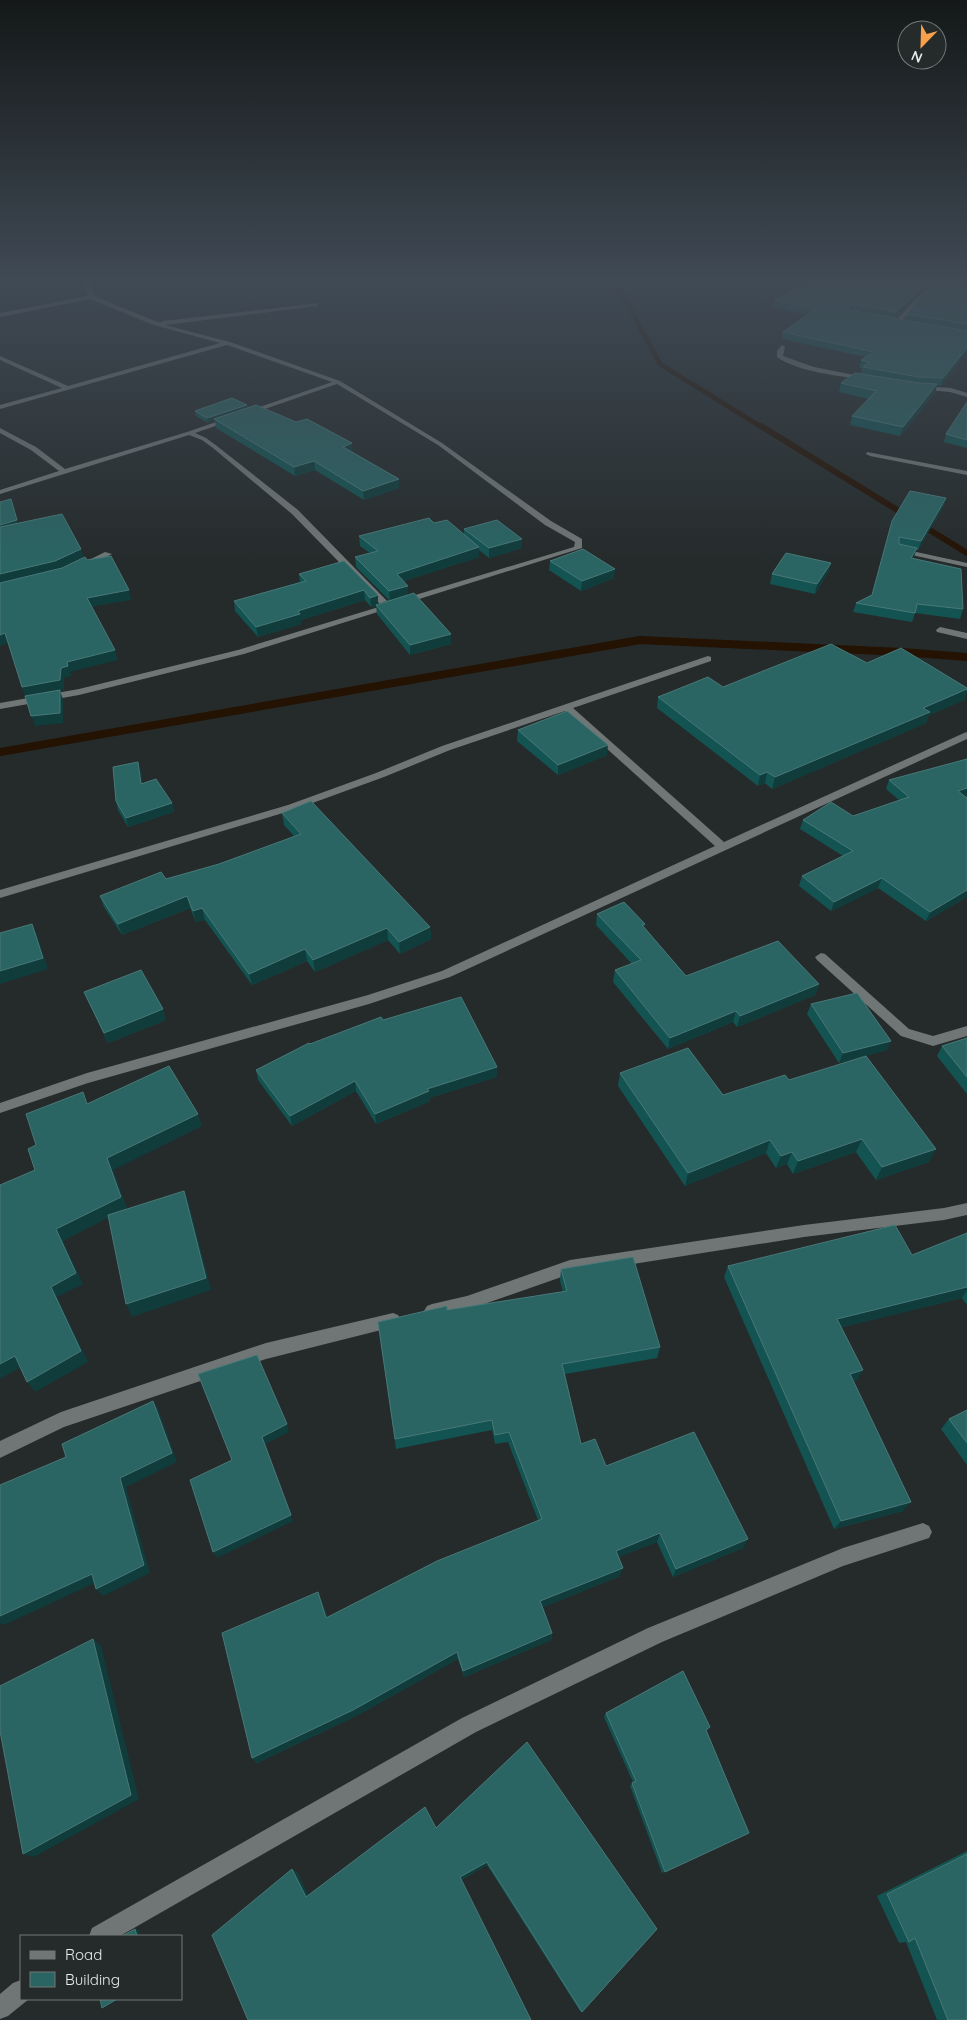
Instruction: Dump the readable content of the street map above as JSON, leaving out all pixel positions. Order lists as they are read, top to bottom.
{
  "legend": ["Road", "Building"],
  "north": "bottom left"
}
